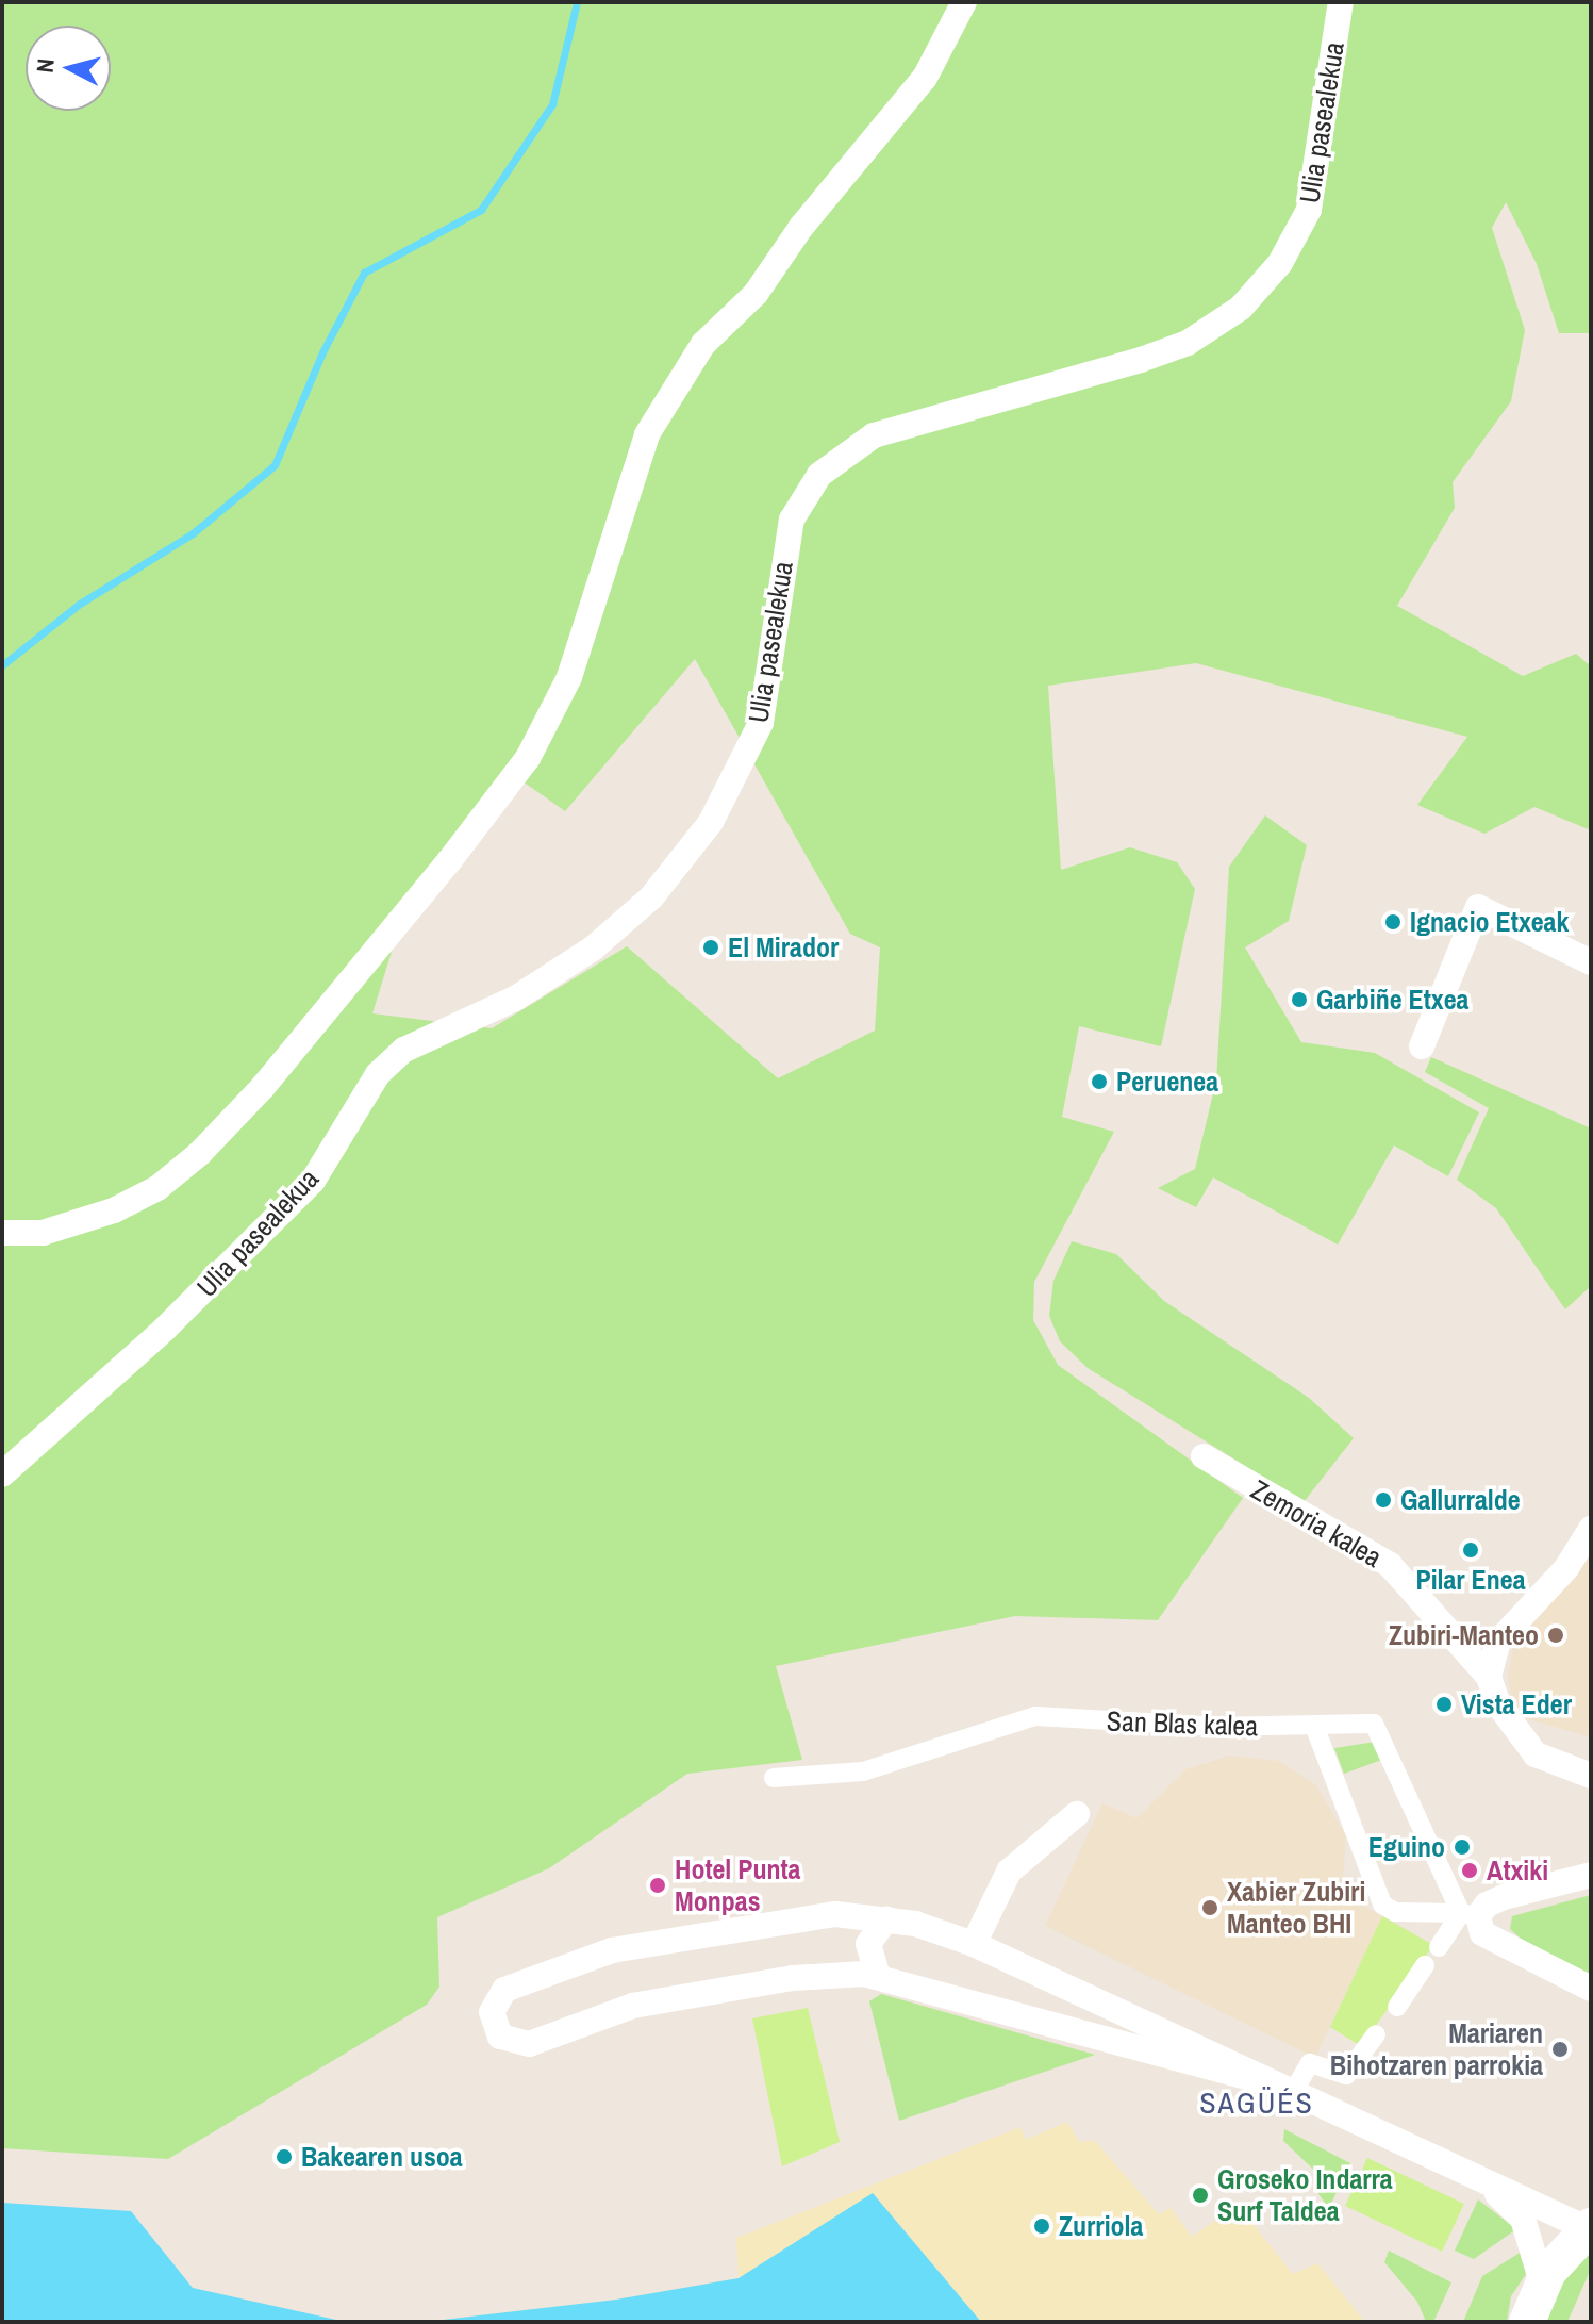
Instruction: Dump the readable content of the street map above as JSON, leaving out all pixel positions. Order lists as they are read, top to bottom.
{
  "streets": {
    "street": ["Ulia pasealekua", "Zemoria kalea", "San Blas kalea"]
  },
  "districts": ["SAGÜÉS"],
  "places": [
    "Ignacio Etxeak",
    "El Mirador",
    "Garbiñe Etxea",
    "Peruenea",
    "Gallurralde",
    "Pilar Enea",
    "Zubiri-Manteo",
    "Vista Eder",
    "Eguino",
    "Atxiki",
    "Hotel Punta Monpas",
    "Xabier Zubiri Manteo BHI",
    "Mariaren Bihotzaren parrokia",
    "Bakearen usoa",
    "Groseko Indarra Surf Taldea",
    "Zurriola"
  ],
  "north": "left"
}
